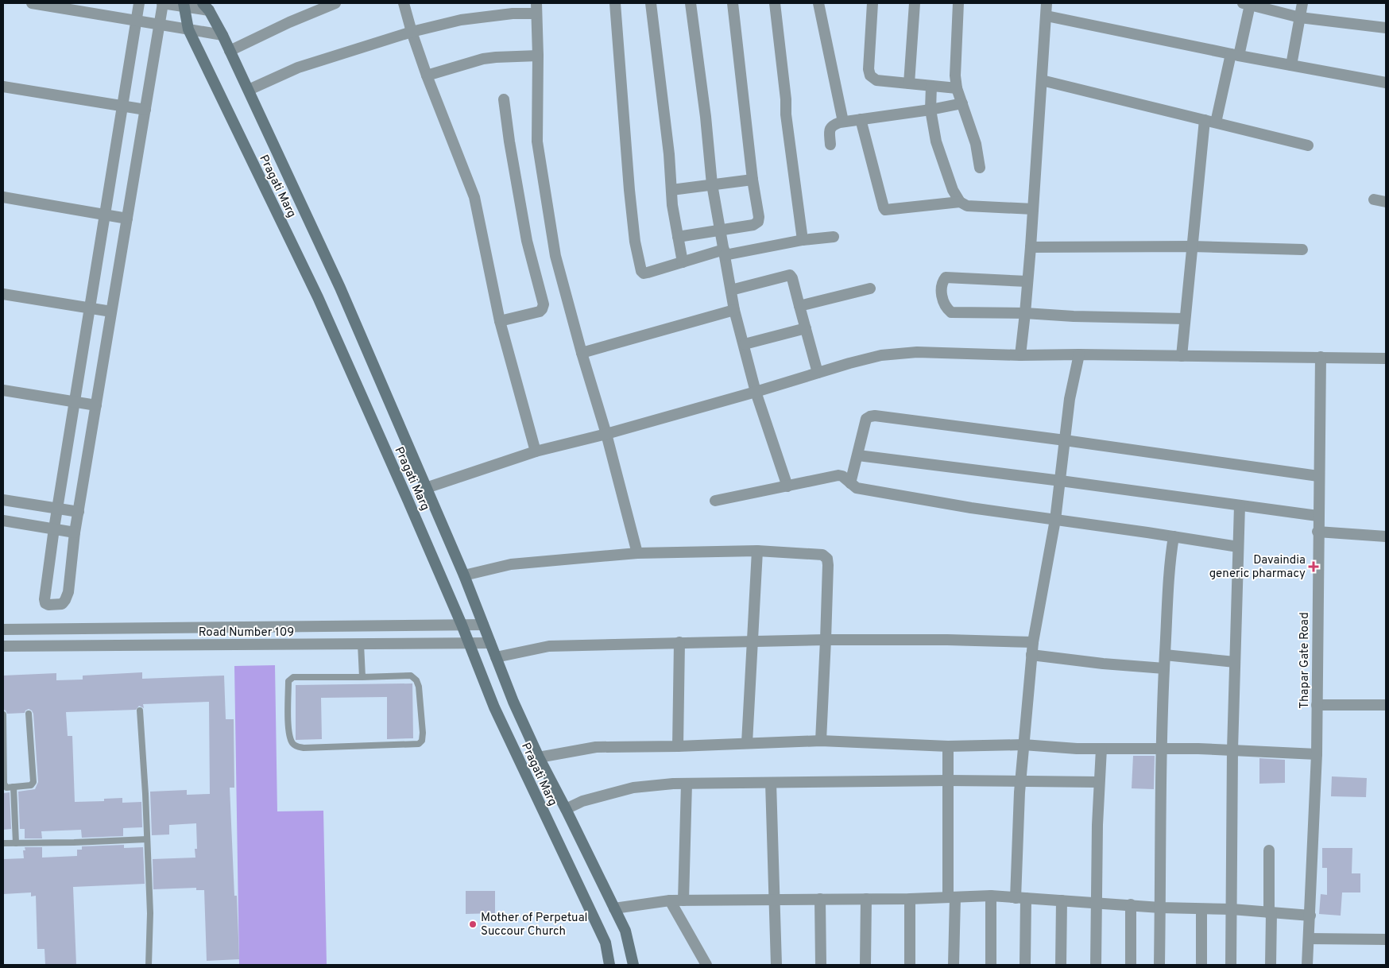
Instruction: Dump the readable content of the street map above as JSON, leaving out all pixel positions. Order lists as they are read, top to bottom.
{
  "streets": {
    "main road": ["Pragati Marg"],
    "street": ["Road Number 109", "Thapar Gate Road"]
  },
  "crossings": [
    ["Pragati Marg", "Road Number 109"]
  ],
  "places": {
    "health": ["Davaindia generic pharmacy"],
    "other": ["Mother of Perpetual Succour Church"]
  }
}
